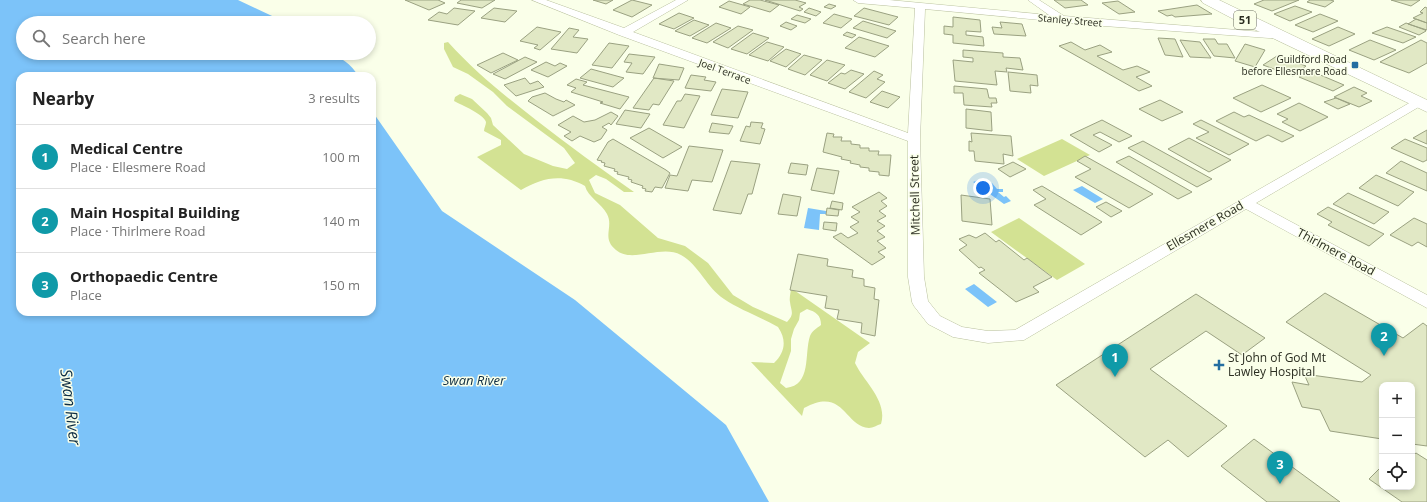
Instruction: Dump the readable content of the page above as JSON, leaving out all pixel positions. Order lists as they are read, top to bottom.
{
  "streets": {
    "highway": ["51"],
    "street": [
      "Stanley Street",
      "Joel Terrace",
      "Mitchell Street",
      "Ellesmere Road",
      "Thirlmere Road"
    ]
  },
  "crossings": [
    ["Stanley Street", "51"],
    ["Stanley Street", "Mitchell Street"],
    ["51", "Ellesmere Road"],
    ["Joel Terrace", "Mitchell Street"],
    ["Mitchell Street", "Ellesmere Road"],
    ["Ellesmere Road", "Thirlmere Road"]
  ],
  "water": ["Swan River"],
  "places": {
    "transit": ["Guildford Road before Ellesmere Road"],
    "health": ["St John of God Mt Lawley Hospital"]
  },
  "page": {
    "search": "Search here",
    "heading": ["Nearby", "3 results"],
    "list": [
      {
        "mark": "1",
        "name": "Medical Centre",
        "note": "Place · Ellesmere Road",
        "value": "100 m"
      },
      {
        "mark": "2",
        "name": "Main Hospital Building",
        "note": "Place · Thirlmere Road",
        "value": "140 m"
      },
      {
        "mark": "3",
        "name": "Orthopaedic Centre",
        "note": "Place",
        "value": "150 m"
      }
    ],
    "pins": ["2", "1", "3"],
    "map_buttons": ["+", "−"]
  }
}
